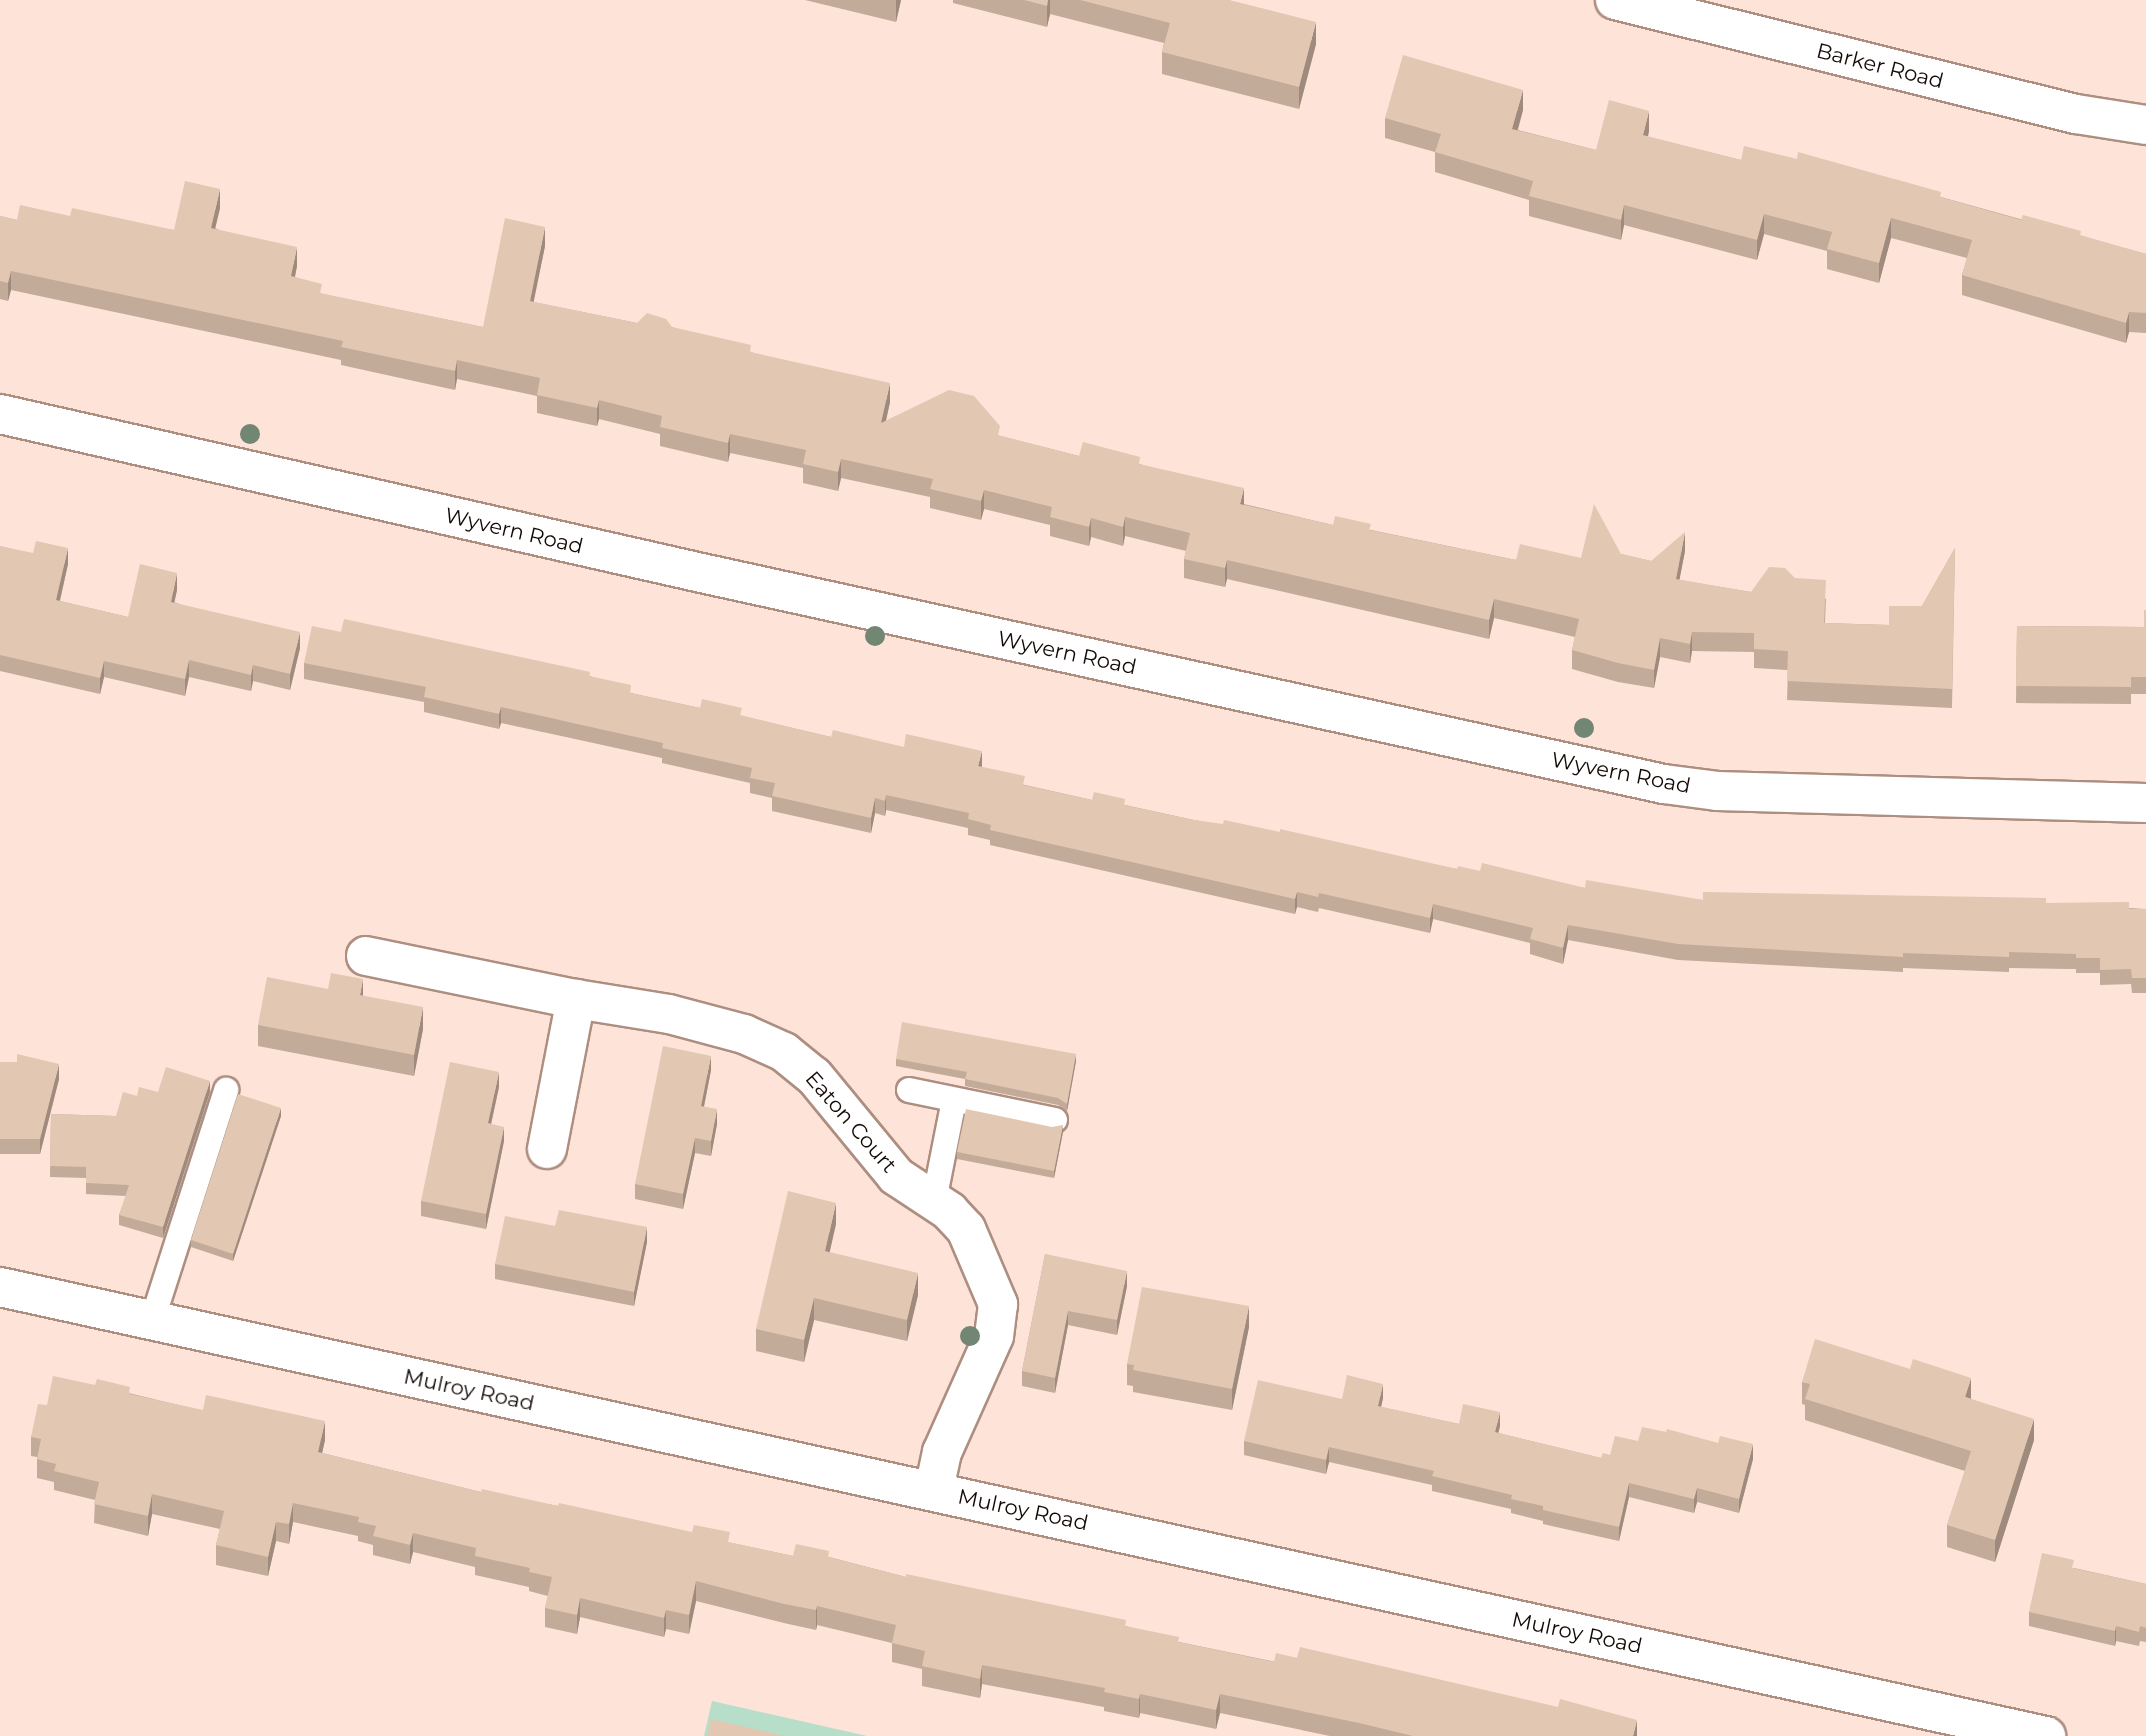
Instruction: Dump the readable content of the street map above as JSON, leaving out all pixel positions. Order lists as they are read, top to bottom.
{
  "streets": {
    "street": [
      "Barker Road",
      "Wyvern Road",
      "Eaton Court",
      "Mulroy Road"
    ]
  },
  "crossings": [
    ["Eaton Court", "Mulroy Road"]
  ]
}
